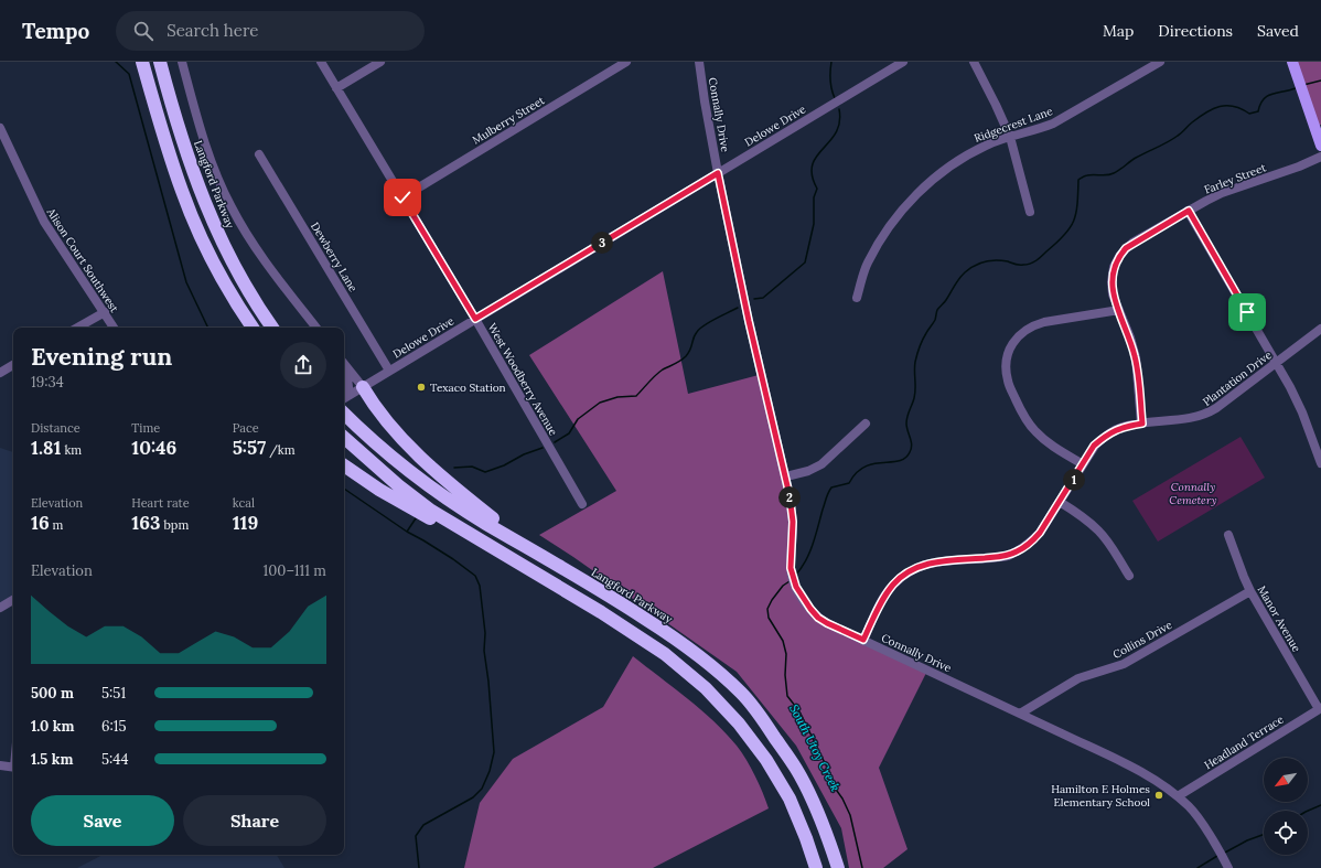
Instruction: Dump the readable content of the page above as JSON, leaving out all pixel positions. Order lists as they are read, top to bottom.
{
  "streets": {
    "highway": ["Langford Parkway"],
    "street": [
      "Connally Drive",
      "Mulberry Street",
      "Ridgecrest Lane",
      "Delowe Drive",
      "Farley Street",
      "Dewberry Lane",
      "Alison Court Southwest",
      "Plantation Drive",
      "West Woodberry Avenue",
      "Manor Avenue",
      "Collins Drive",
      "Headland Terrace"
    ]
  },
  "crossings": [
    ["Connally Drive", "Delowe Drive"],
    ["Connally Drive", "Plantation Drive"],
    ["Connally Drive", "Collins Drive"],
    ["Connally Drive", "Headland Terrace"],
    ["Mulberry Street", "West Woodberry Avenue"],
    ["Delowe Drive", "Dewberry Lane"],
    ["Delowe Drive", "West Woodberry Avenue"],
    ["Farley Street", "Plantation Drive"],
    ["Manor Avenue", "Collins Drive"],
    ["Manor Avenue", "Headland Terrace"]
  ],
  "water": ["South Utoy Creek"],
  "parks": ["Connally Cemetery"],
  "places": ["Texaco Station", "Hamilton E Holmes Elementary School"],
  "north": "bottom left",
  "page": {
    "header": "Tempo",
    "search": "Search here",
    "nav": ["Map", "Directions", "Saved"],
    "pins": ["3", "1", "2"],
    "heading": ["Evening run", "19:34"],
    "stats": [
      ["Distance", "1.81 km"],
      ["Time", "10:46"],
      ["Pace", "5:57 /km"],
      ["Elevation", "16 m"],
      ["Heart rate", "163 bpm"],
      ["kcal", "119"]
    ],
    "chart": ["Elevation", "100–111 m"],
    "list": [
      {
        "name": "500 m",
        "note": "5:51"
      },
      {
        "name": "1.0 km",
        "note": "6:15"
      },
      {
        "name": "1.5 km",
        "note": "5:44"
      }
    ],
    "buttons": ["Save", "Share"]
  }
}
